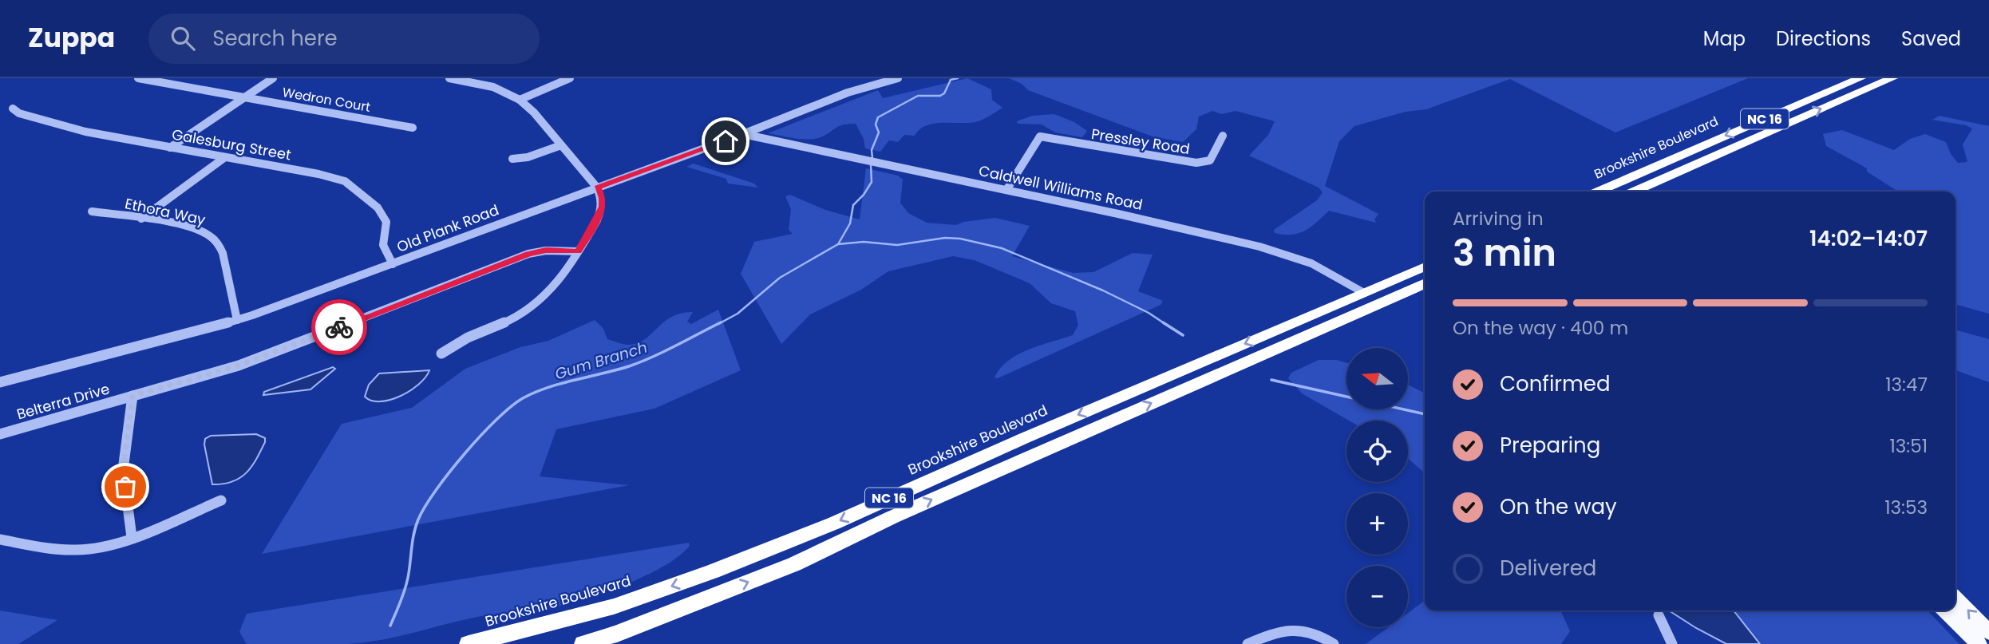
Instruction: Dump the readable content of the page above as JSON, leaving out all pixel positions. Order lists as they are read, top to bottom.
{
  "streets": {
    "highway": ["NC 16", "Brookshire Boulevard"],
    "street": [
      "Wedron Court",
      "Pressley Road",
      "Galesburg Street",
      "Caldwell Williams Road",
      "Ethora Way",
      "Old Plank Road",
      "Belterra Drive"
    ]
  },
  "crossings": [
    ["Pressley Road", "Caldwell Williams Road"],
    ["Galesburg Street", "Old Plank Road"],
    ["Brookshire Boulevard", "Caldwell Williams Road"],
    ["Caldwell Williams Road", "Old Plank Road"],
    ["Ethora Way", "Old Plank Road"]
  ],
  "water": ["Gum Branch"],
  "north": "left",
  "page": {
    "header": "Zuppa",
    "search": "Search here",
    "nav": ["Map", "Directions", "Saved"],
    "heading": ["3 min", "Arriving in", "14:02–14:07"],
    "bar": "On the way · 400 m",
    "map_buttons": ["+", "−"],
    "list": [
      ["Confirmed", "13:47"],
      ["Preparing", "13:51"],
      ["On the way", "13:53"],
      "Delivered"
    ]
  }
}
